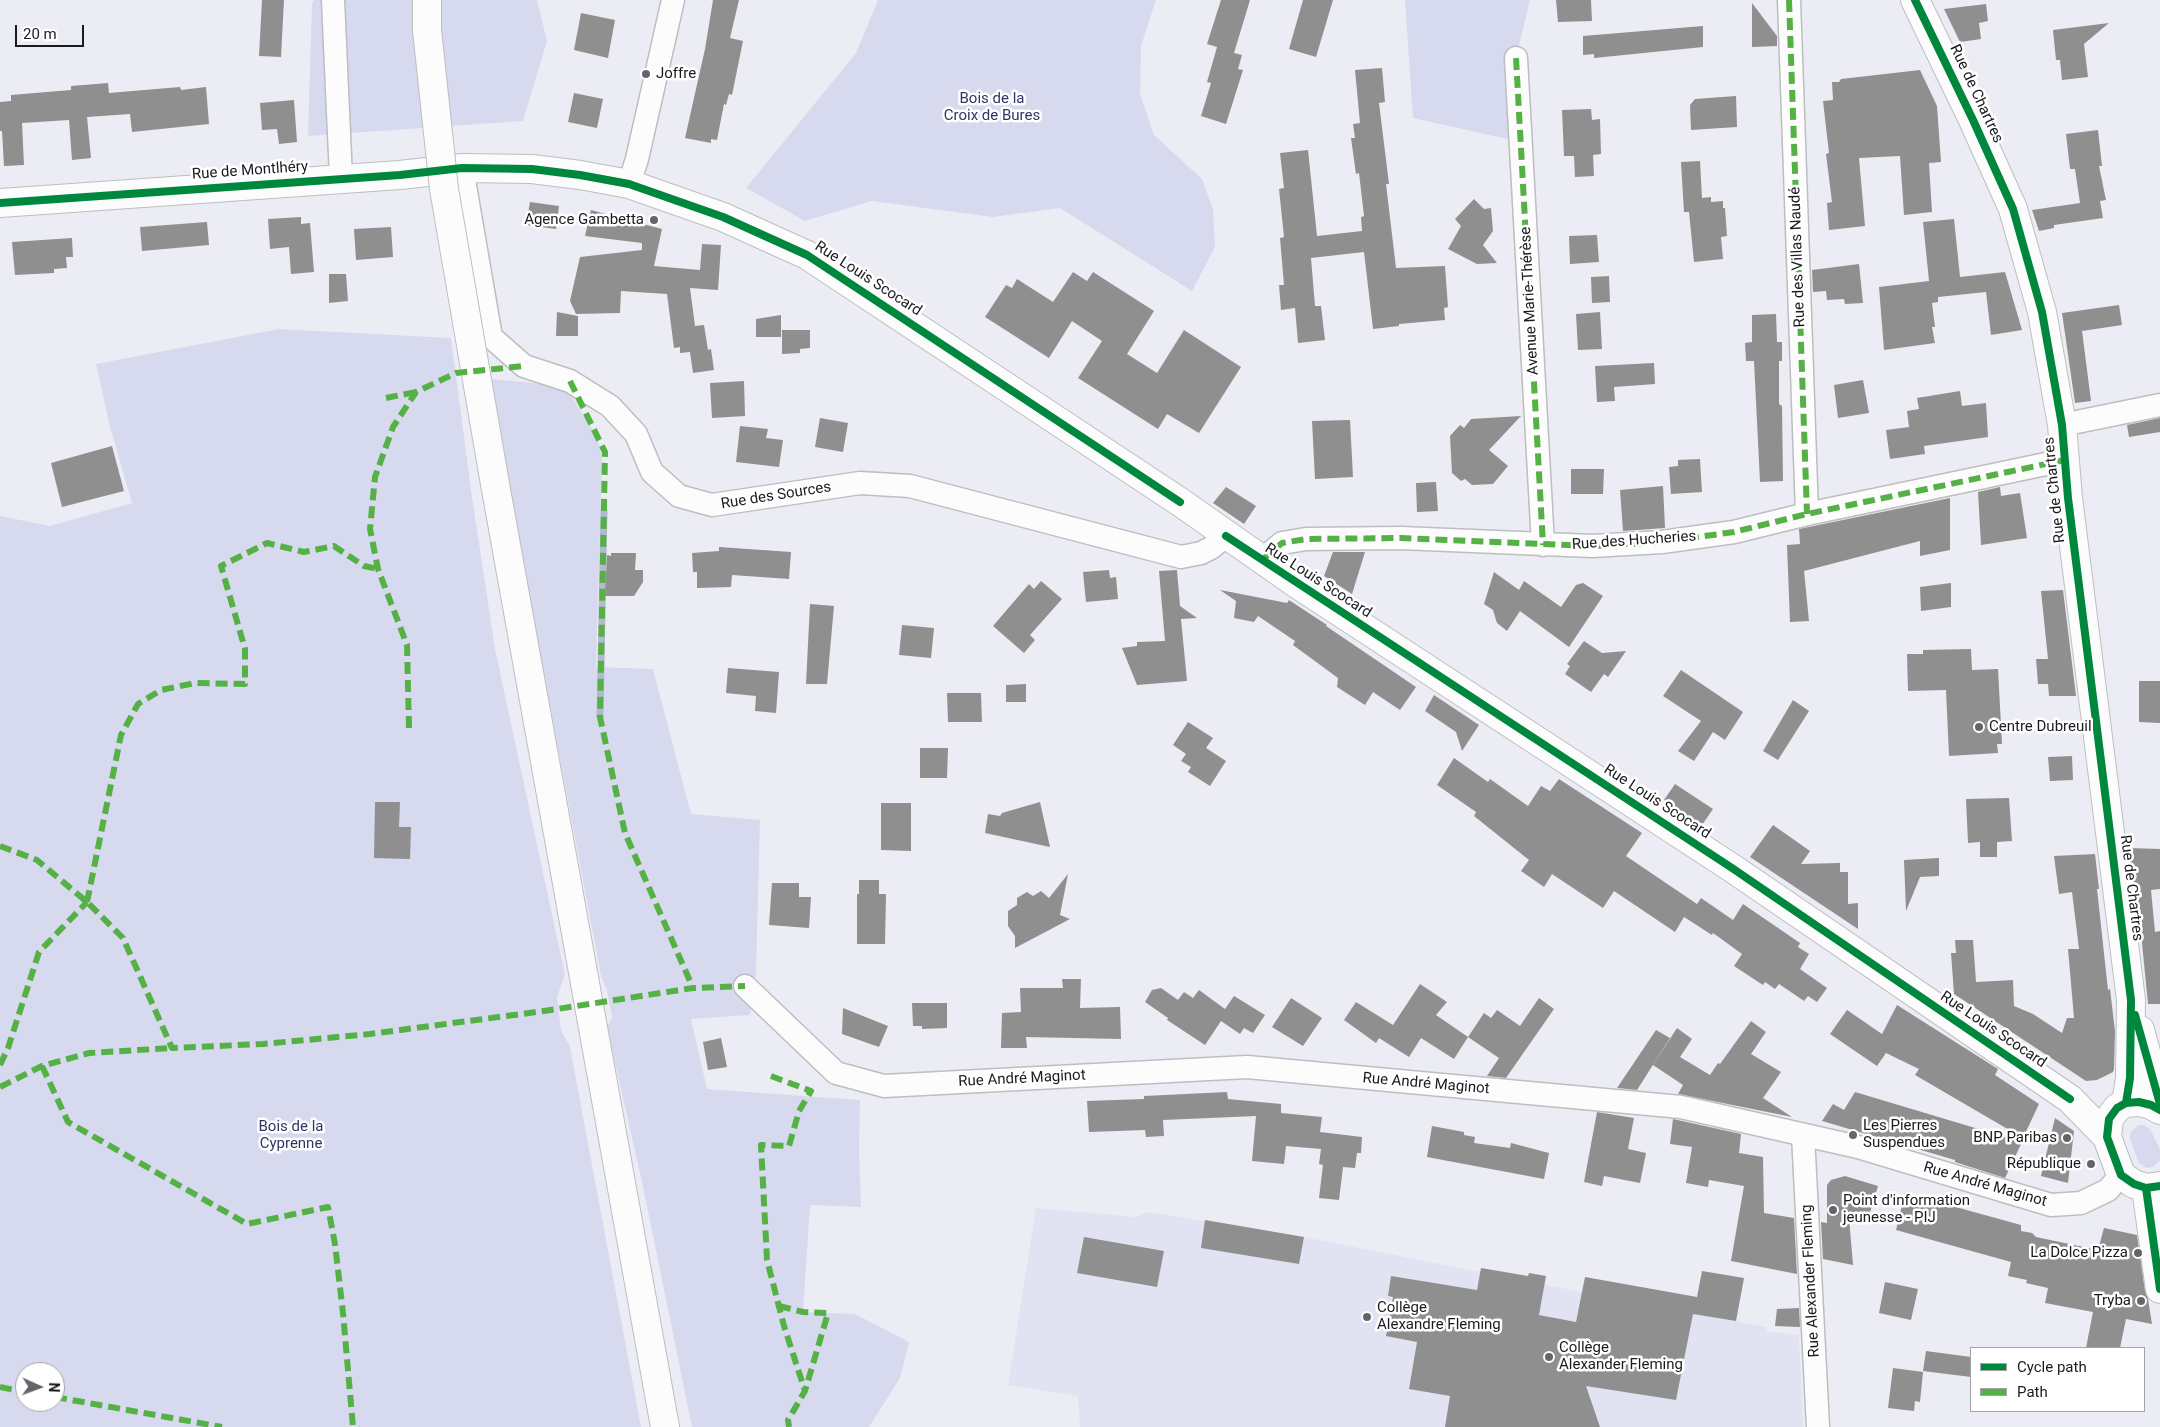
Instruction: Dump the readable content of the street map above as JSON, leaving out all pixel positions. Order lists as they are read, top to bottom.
{
  "streets": {
    "main road": ["Rue de Chartres", "Rue de Montlhéry", "Rue Louis Scocard"],
    "street": [
      "Rue des Villas Naudé",
      "Avenue Marie-Thérèse",
      "Rue des Sources",
      "Rue des Hucheries",
      "Rue André Maginot",
      "Rue Alexander Fleming"
    ]
  },
  "crossings": [
    ["Rue de Chartres", "Rue Louis Scocard"],
    ["Rue de Chartres", "Rue des Hucheries"],
    ["Rue de Montlhéry", "Rue Louis Scocard"],
    ["Rue de Montlhéry", "Rue des Sources"],
    ["Rue des Villas Naudé", "Rue des Hucheries"],
    ["Rue Louis Scocard", "Rue des Sources"],
    ["Rue Louis Scocard", "Rue des Hucheries"],
    ["Avenue Marie-Thérèse", "Rue des Hucheries"],
    ["Rue André Maginot", "Rue Alexander Fleming"]
  ],
  "parks": ["Bois de la Croix de Bures", "Bois de la Cyprenne"],
  "places": [
    "Joffre",
    "Agence Gambetta",
    "Centre Dubreuil",
    "Les Pierres Suspendues",
    "BNP Paribas",
    "République",
    "Point d'information jeunesse - PIJ",
    "La Dolce Pizza",
    "Tryba",
    "Collège Alexandre Fleming",
    "Collège Alexander Fleming"
  ],
  "legend": ["Cycle path", "Path"],
  "scale_bar": "20 m",
  "north": "right"
}
